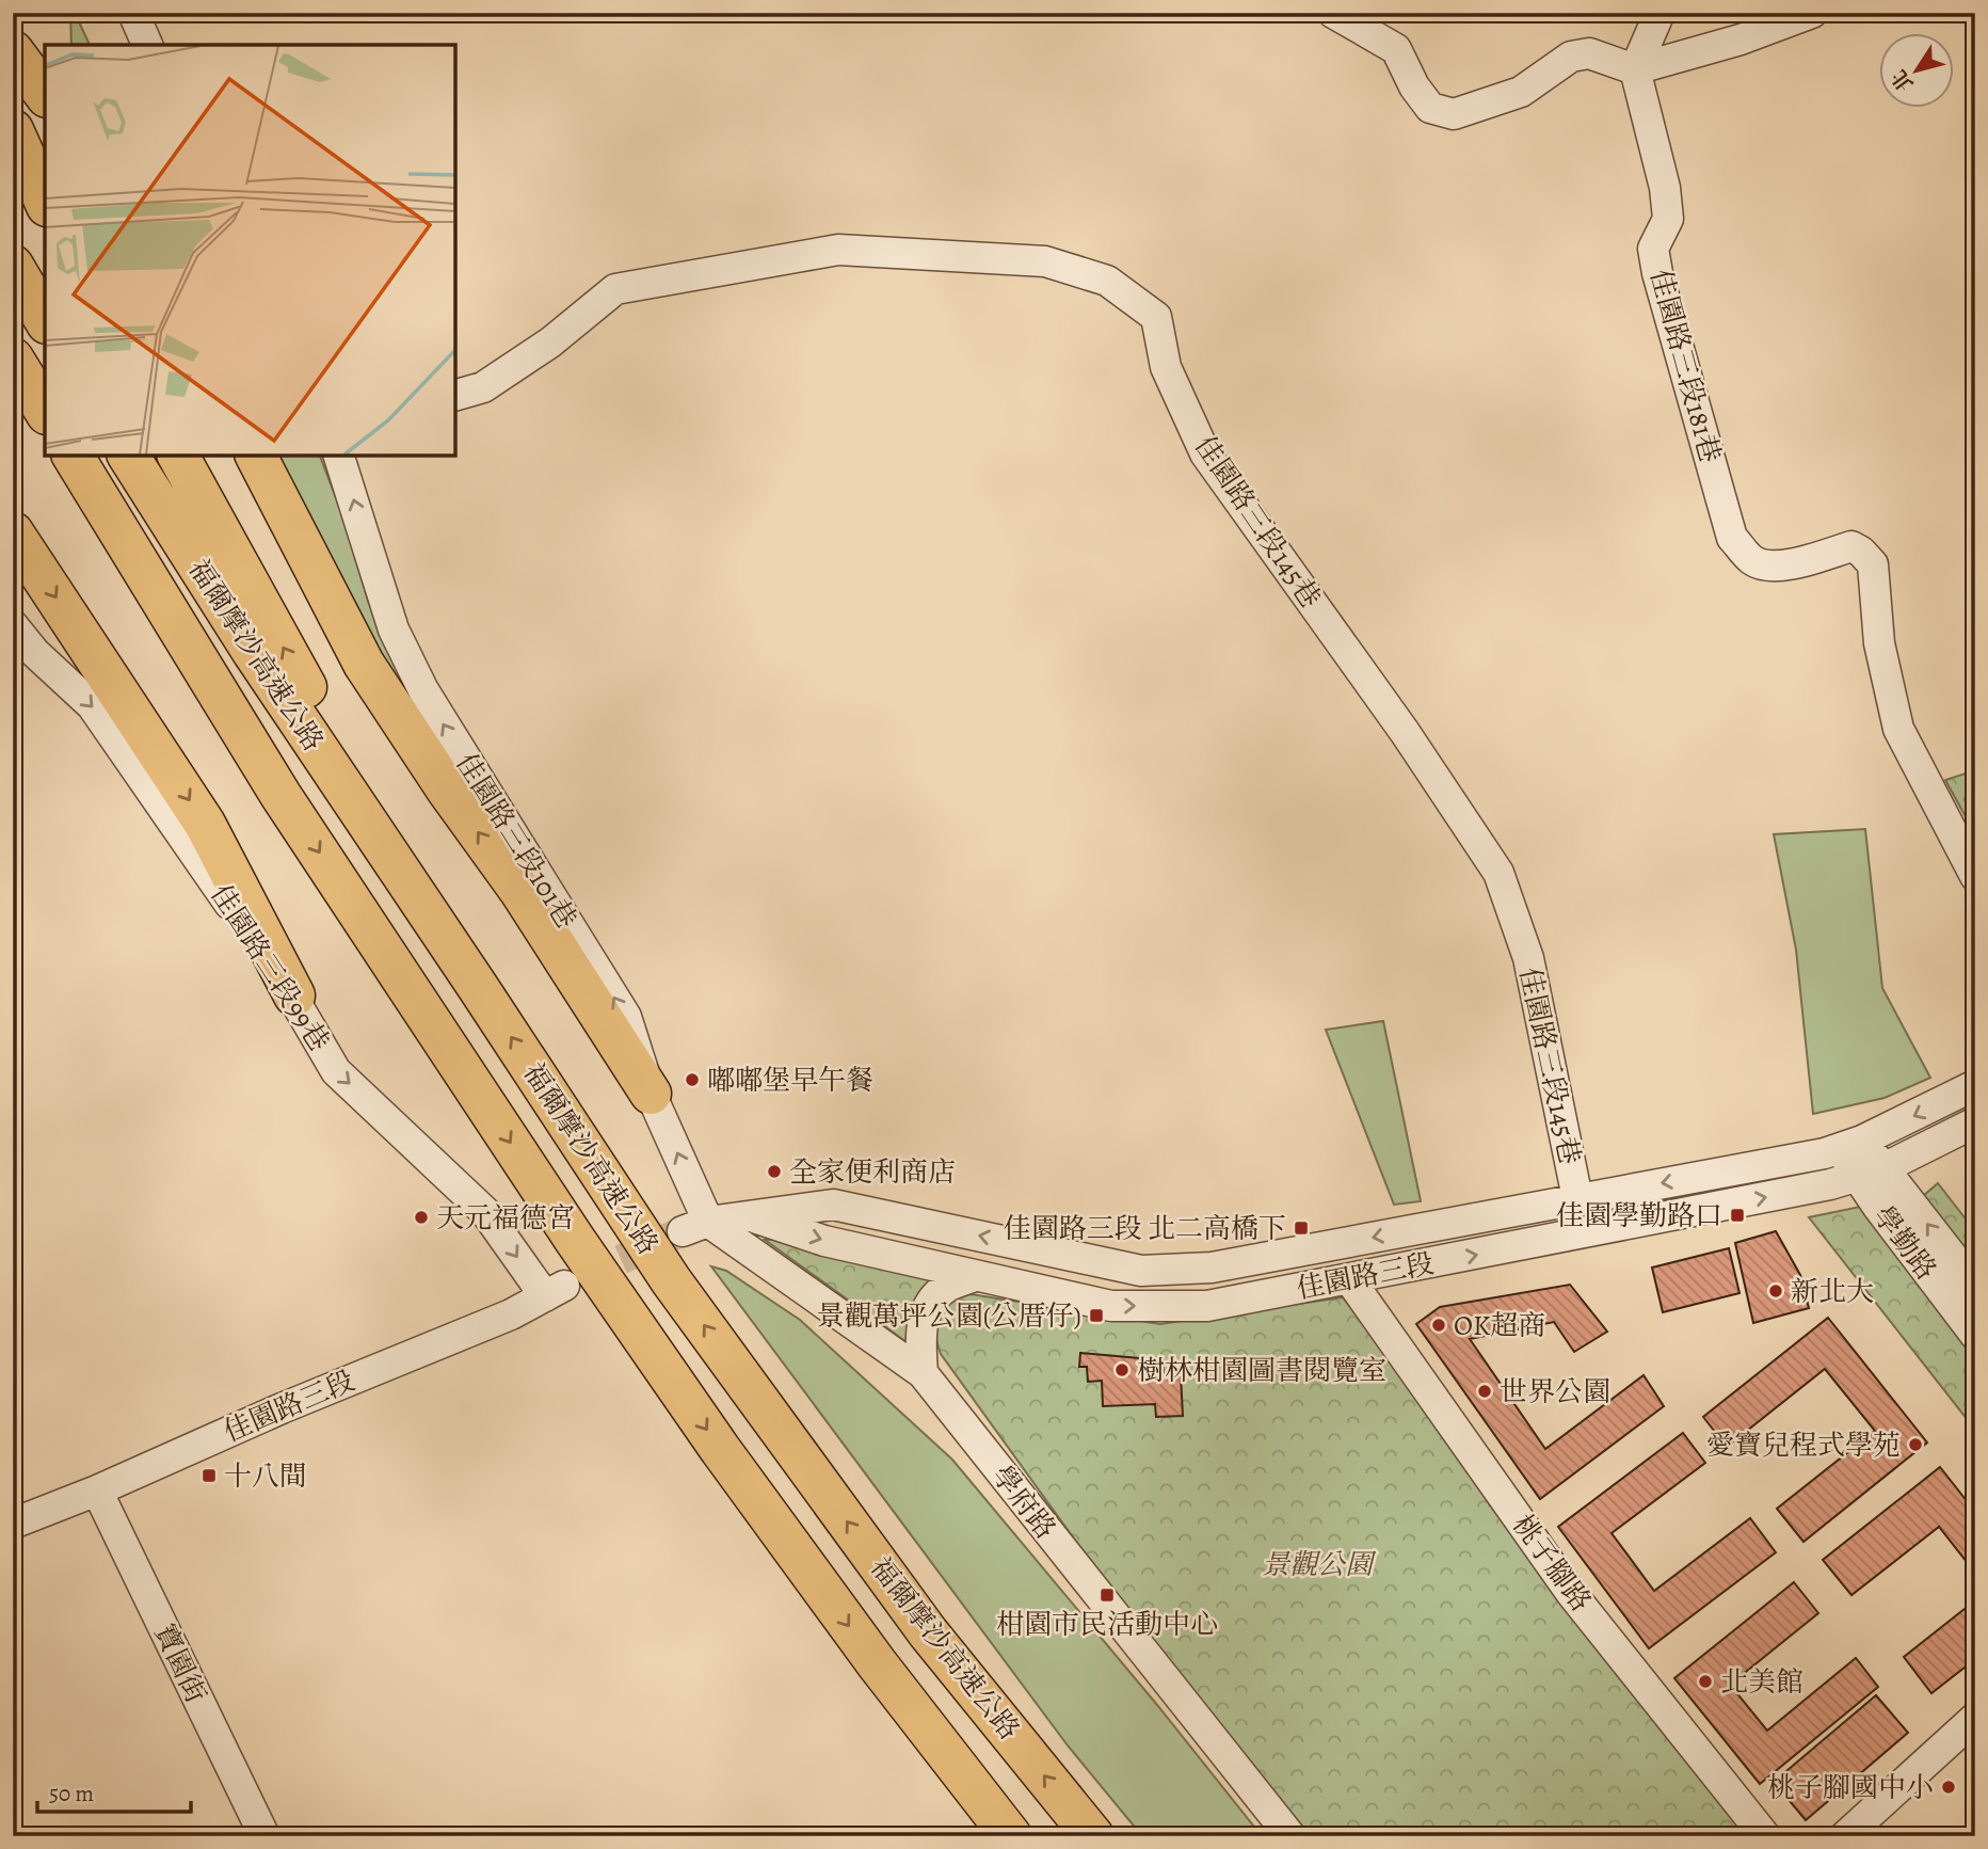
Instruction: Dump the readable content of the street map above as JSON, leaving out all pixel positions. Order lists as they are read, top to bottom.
{
  "streets": {
    "highway": ["福爾摩沙高速公路"],
    "street": [
      "佳園路三段181巷",
      "佳園路三段145巷",
      "佳園路三段101巷",
      "佳園路三段99巷",
      "學勤路",
      "佳園路三段",
      "學府路",
      "桃子腳路",
      "寶園街"
    ]
  },
  "crossings": [
    ["佳園路三段145巷", "佳園路三段"],
    ["佳園路三段101巷", "佳園路三段"],
    ["佳園路三段101巷", "學府路"],
    ["佳園路三段99巷", "佳園路三段"],
    ["學勤路", "佳園路三段"],
    ["佳園路三段", "學府路"],
    ["佳園路三段", "桃子腳路"],
    ["佳園路三段", "寶園街"]
  ],
  "one_way": ["佳園路三段101巷", "佳園路三段99巷"],
  "parks": ["景觀公園"],
  "places": {
    "other": [
      "嘟嘟堡早午餐",
      "全家便利商店",
      "天元福德宮",
      "新北大",
      "OK超商",
      "樹林柑園圖書閱覽室",
      "世界公園",
      "愛寶兒程式學苑",
      "北美館",
      "桃子腳國中小"
    ],
    "transit": [
      "佳園學勤路口",
      "佳園路三段 北二高橋下",
      "景觀萬坪公園(公厝仔)",
      "十八間",
      "柑園市民活動中心"
    ]
  },
  "scale_bar": "50 m",
  "north": "bottom left"
}
